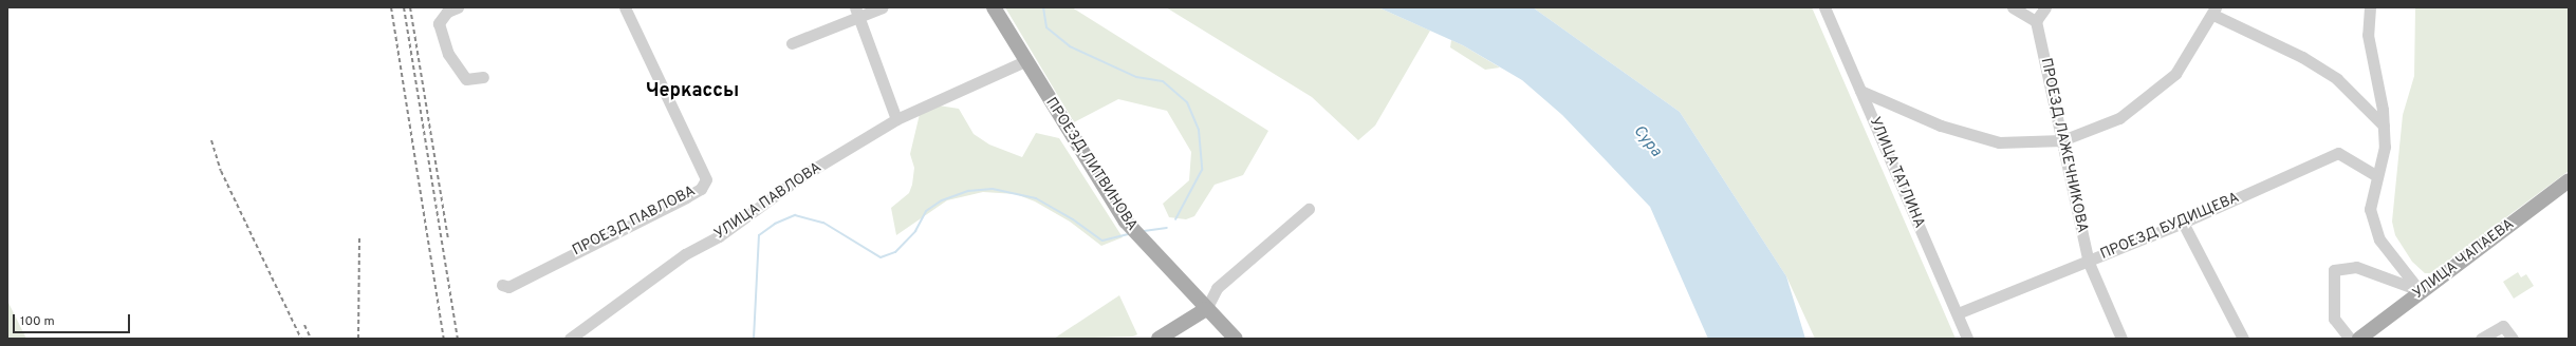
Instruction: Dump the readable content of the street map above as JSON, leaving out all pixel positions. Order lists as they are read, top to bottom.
{
  "streets": {
    "main road": ["ПРОЕЗД ЛИТВИНОВА", "УЛИЦА ЧАПАЕВА"],
    "street": [
      "ПРОЕЗД ЛАЖЕЧНИКОВА",
      "УЛИЦА ТАТЛИНА",
      "УЛИЦА ПАВЛОВА",
      "ПРОЕЗД ПАВЛОВА",
      "ПРОЕЗД БУДИЩЕВА"
    ]
  },
  "crossings": [
    ["ПРОЕЗД ЛАЖЕЧНИКОВА", "ПРОЕЗД БУДИЩЕВА"],
    ["ПРОЕЗД ЛИТВИНОВА", "УЛИЦА ПАВЛОВА"],
    ["УЛИЦА ТАТЛИНА", "ПРОЕЗД БУДИЩЕВА"]
  ],
  "districts": ["Черкассы"],
  "water": ["Сура"],
  "scale_bar": "100 m"
}
